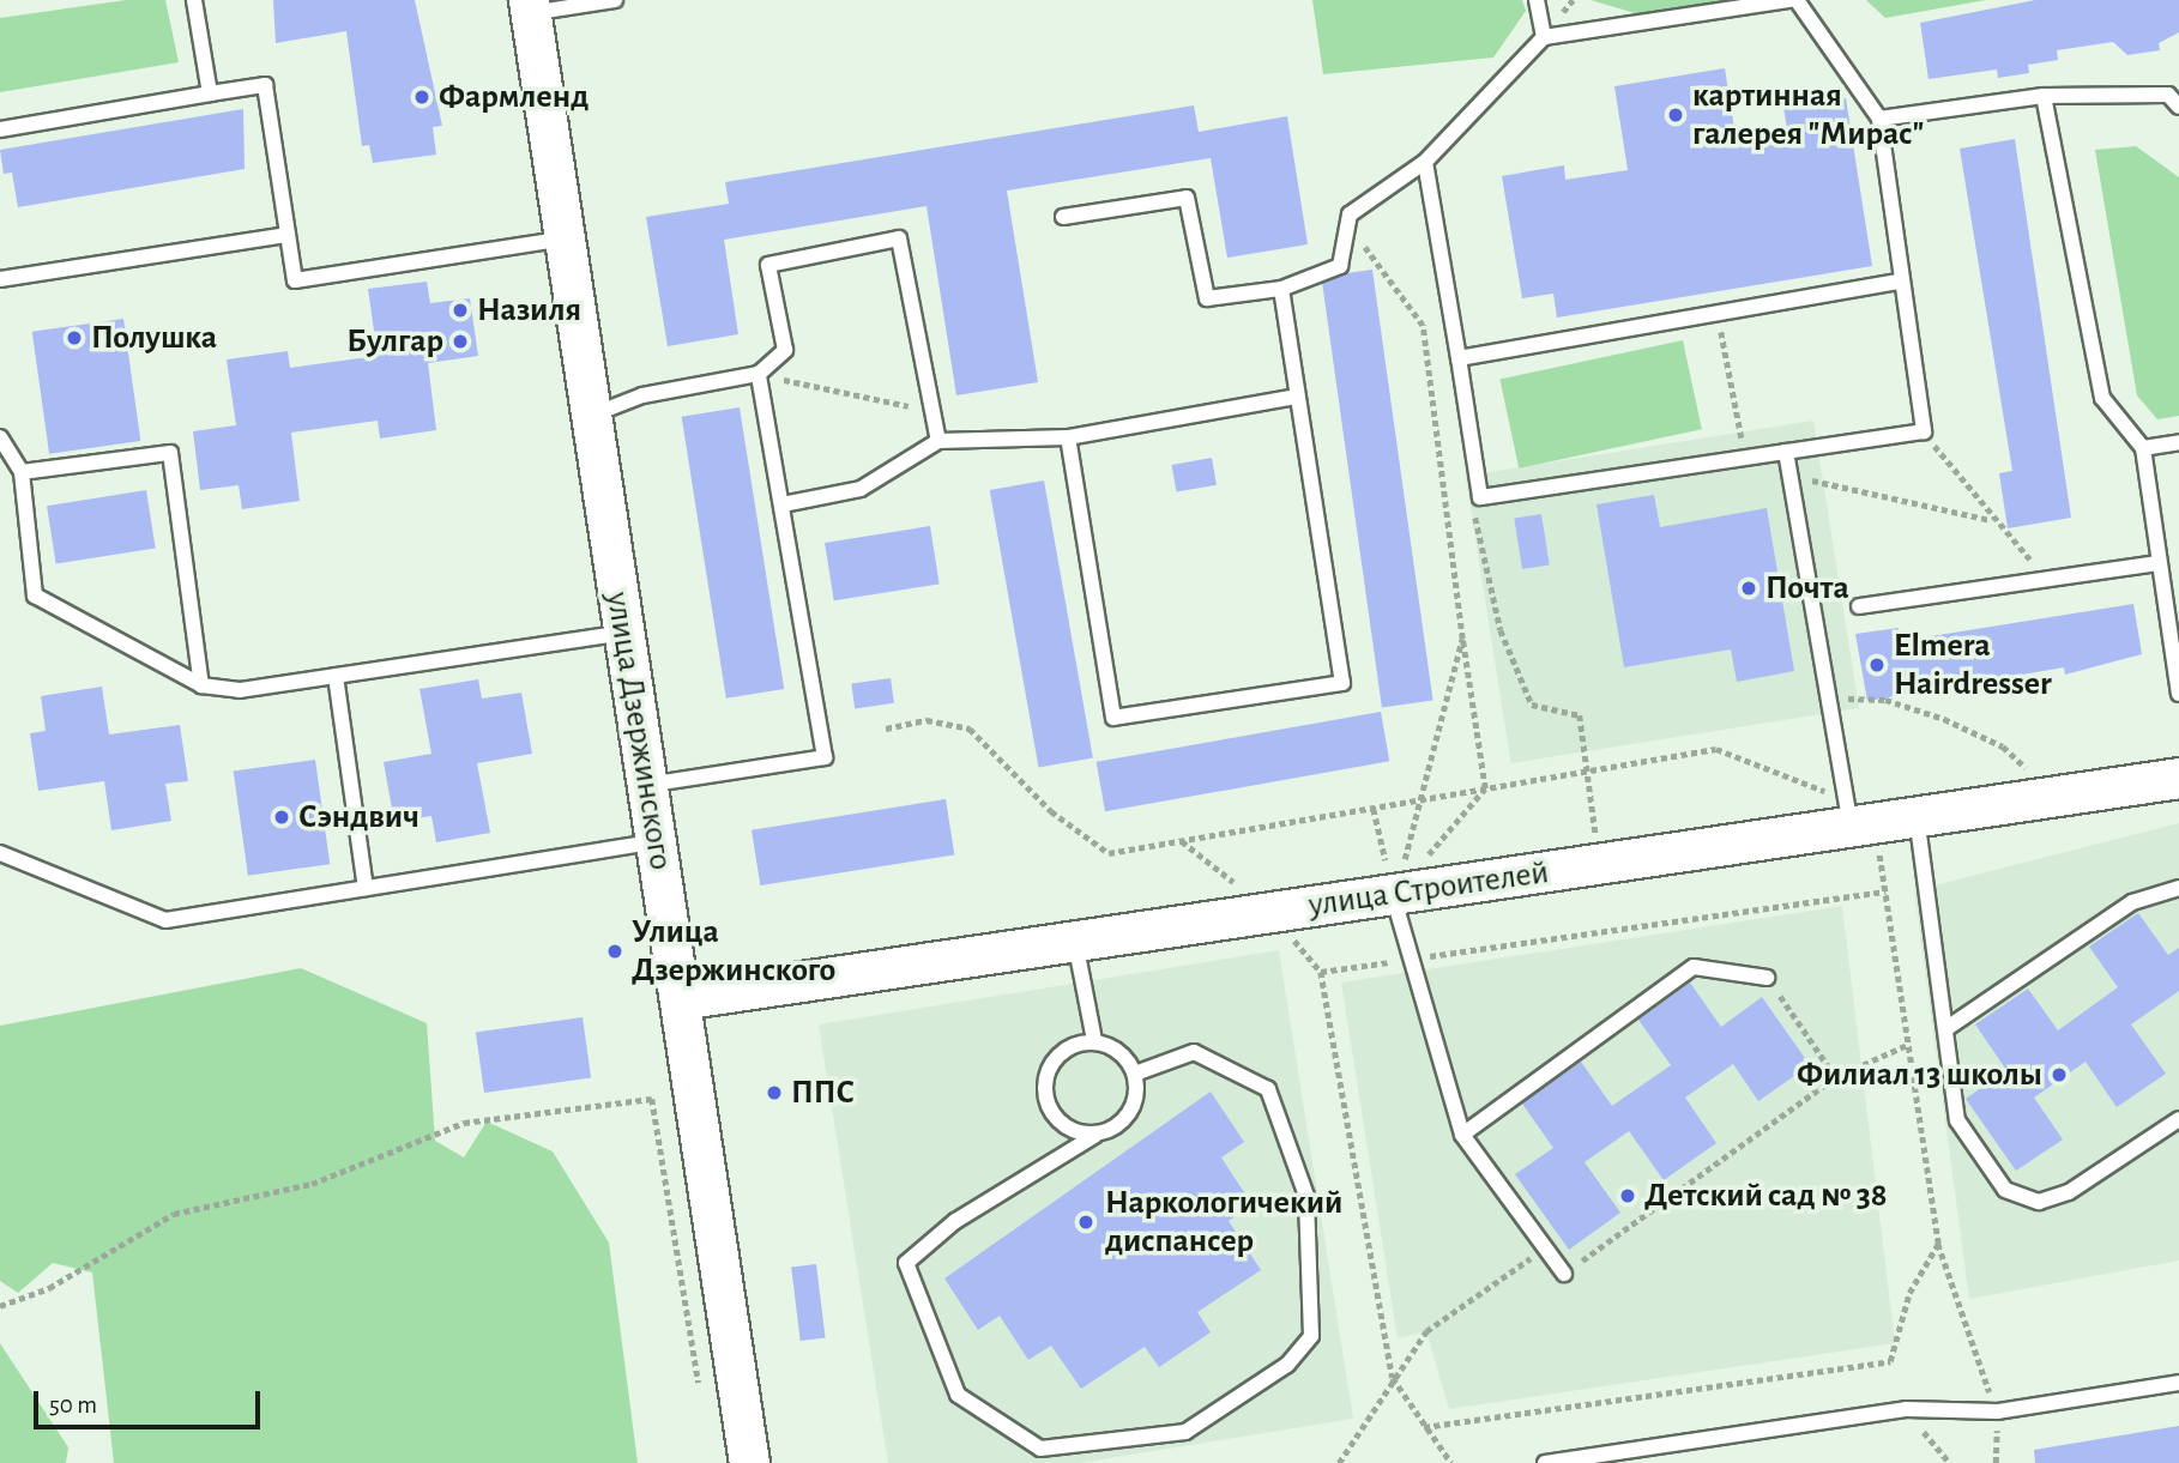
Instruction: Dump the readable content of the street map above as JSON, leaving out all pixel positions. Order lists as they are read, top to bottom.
{
  "streets": {
    "street": ["улица Дзержинского", "улица Строителей"]
  },
  "crossings": [
    ["улица Дзержинского", "улица Строителей"]
  ],
  "places": [
    "Фармленд",
    "картинная галерея \"Мирас\"",
    "Назиля",
    "Полушка",
    "Булгар",
    "Почта",
    "Elmera Hairdresser",
    "Сэндвич",
    "Улица Дзержинского",
    "Филиал 13 школы",
    "ППС",
    "Детский сад № 38",
    "Наркологичекий диспансер"
  ],
  "scale_bar": "50 m"
}
